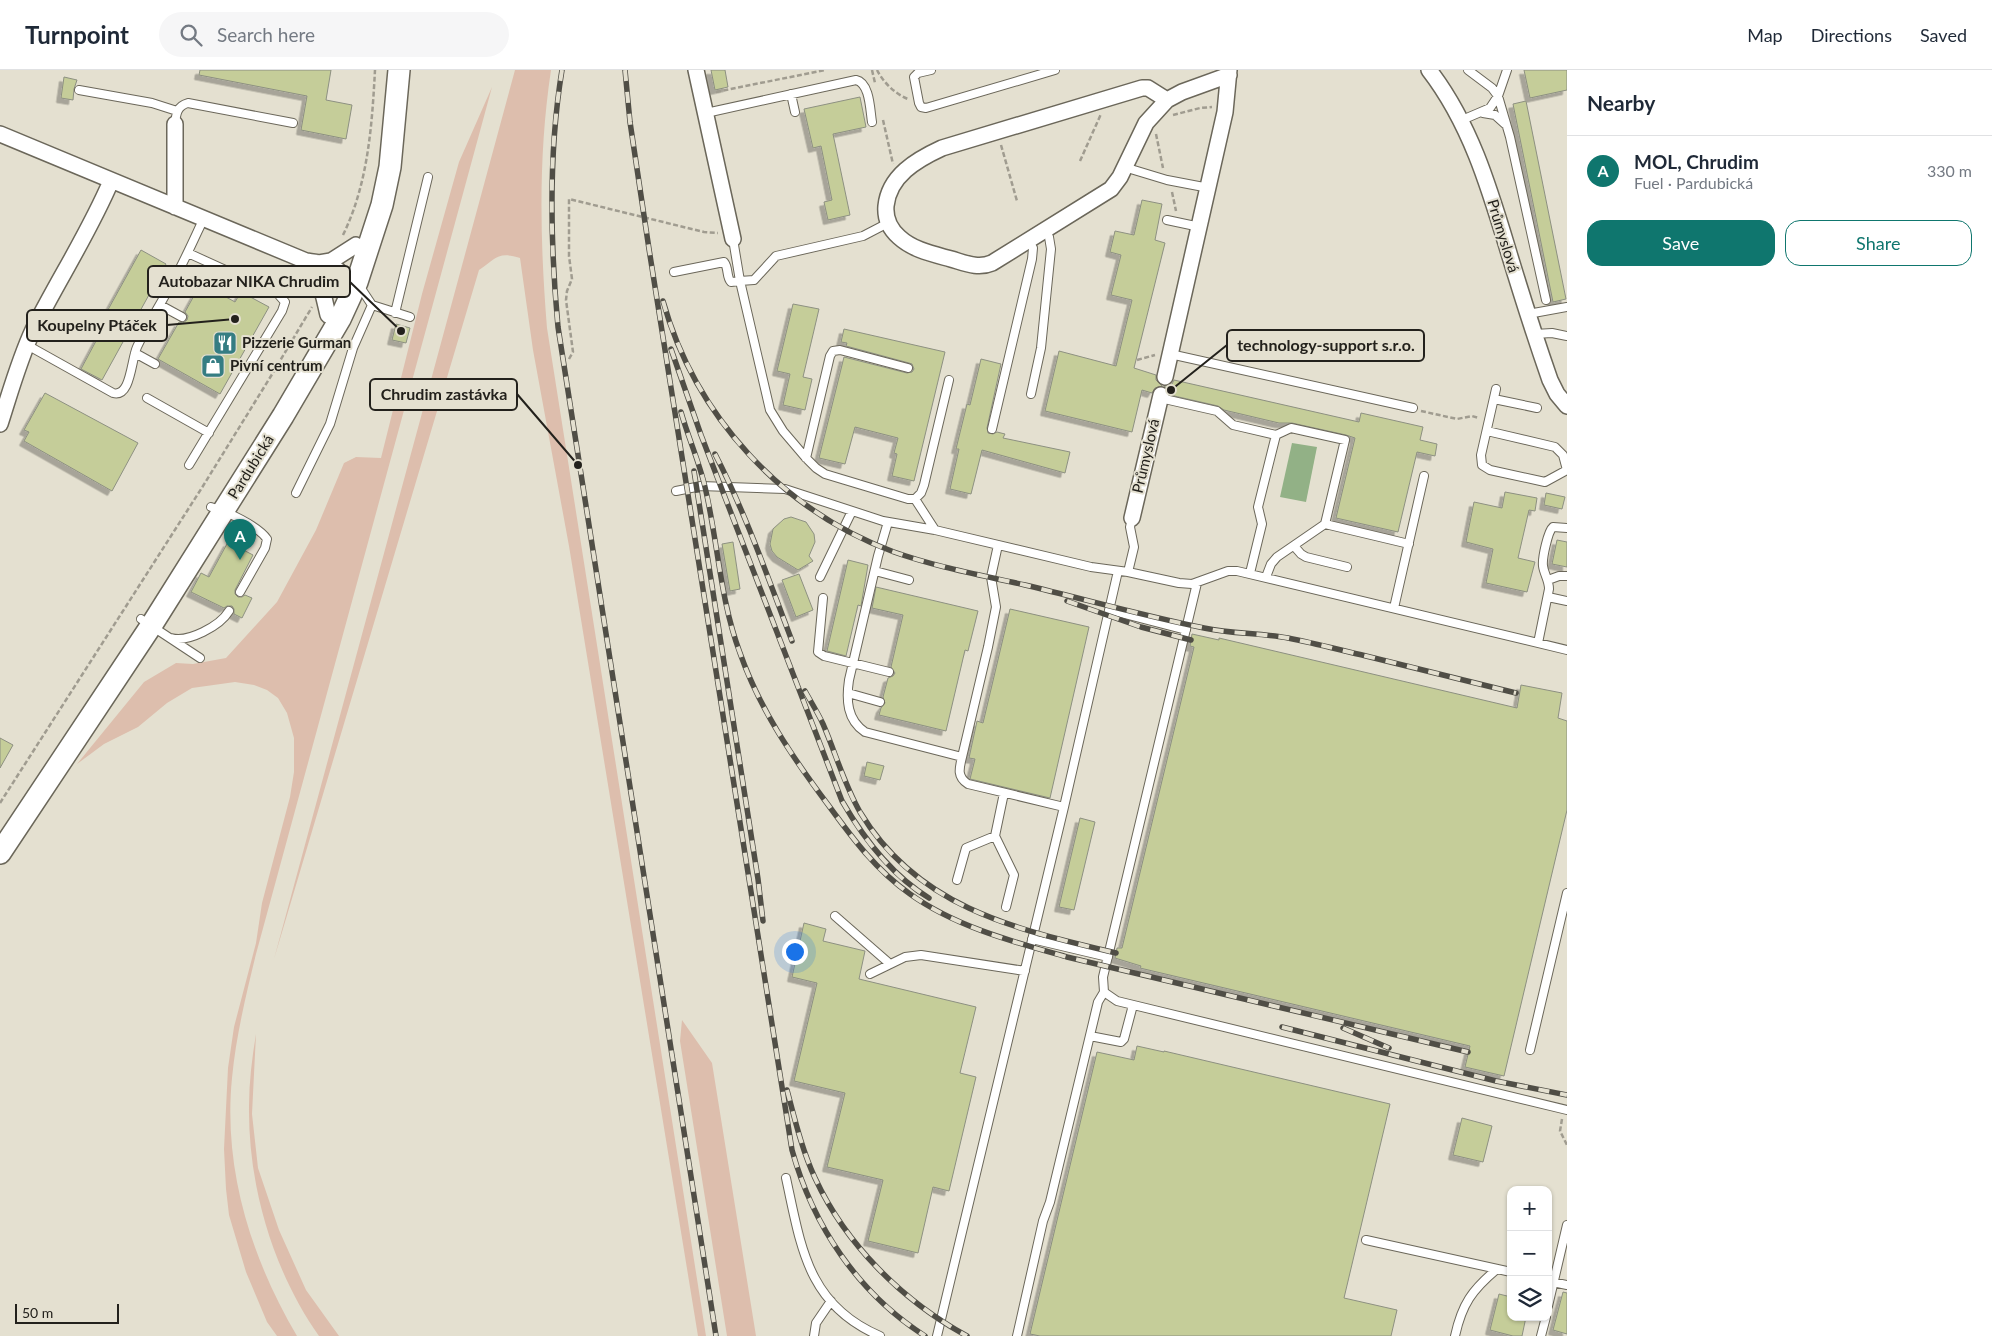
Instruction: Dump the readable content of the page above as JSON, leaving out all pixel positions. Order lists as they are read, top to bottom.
{
  "streets": {
    "main road": ["Pardubická"],
    "street": ["Průmyslová"]
  },
  "places": {
    "other": [
      "Koupelny Ptáček",
      "Autobazar NIKA Chrudim",
      "technology-support s.r.o.",
      "Chrudim zastávka"
    ],
    "restaurant": ["Pizzerie Gurman"],
    "shop": ["Pivní centrum"]
  },
  "scale_bar": "50 m",
  "page": {
    "header": "Turnpoint",
    "search": "Search here",
    "nav": ["Map", "Directions", "Saved"],
    "heading": "Nearby",
    "list": [
      {
        "mark": "A",
        "name": "MOL, Chrudim",
        "note": "Fuel · Pardubická",
        "value": "330 m"
      }
    ],
    "buttons": ["Save", "Share"],
    "pins": "A",
    "map_buttons": ["+", "−"],
    "scale": "50 m"
  }
}
